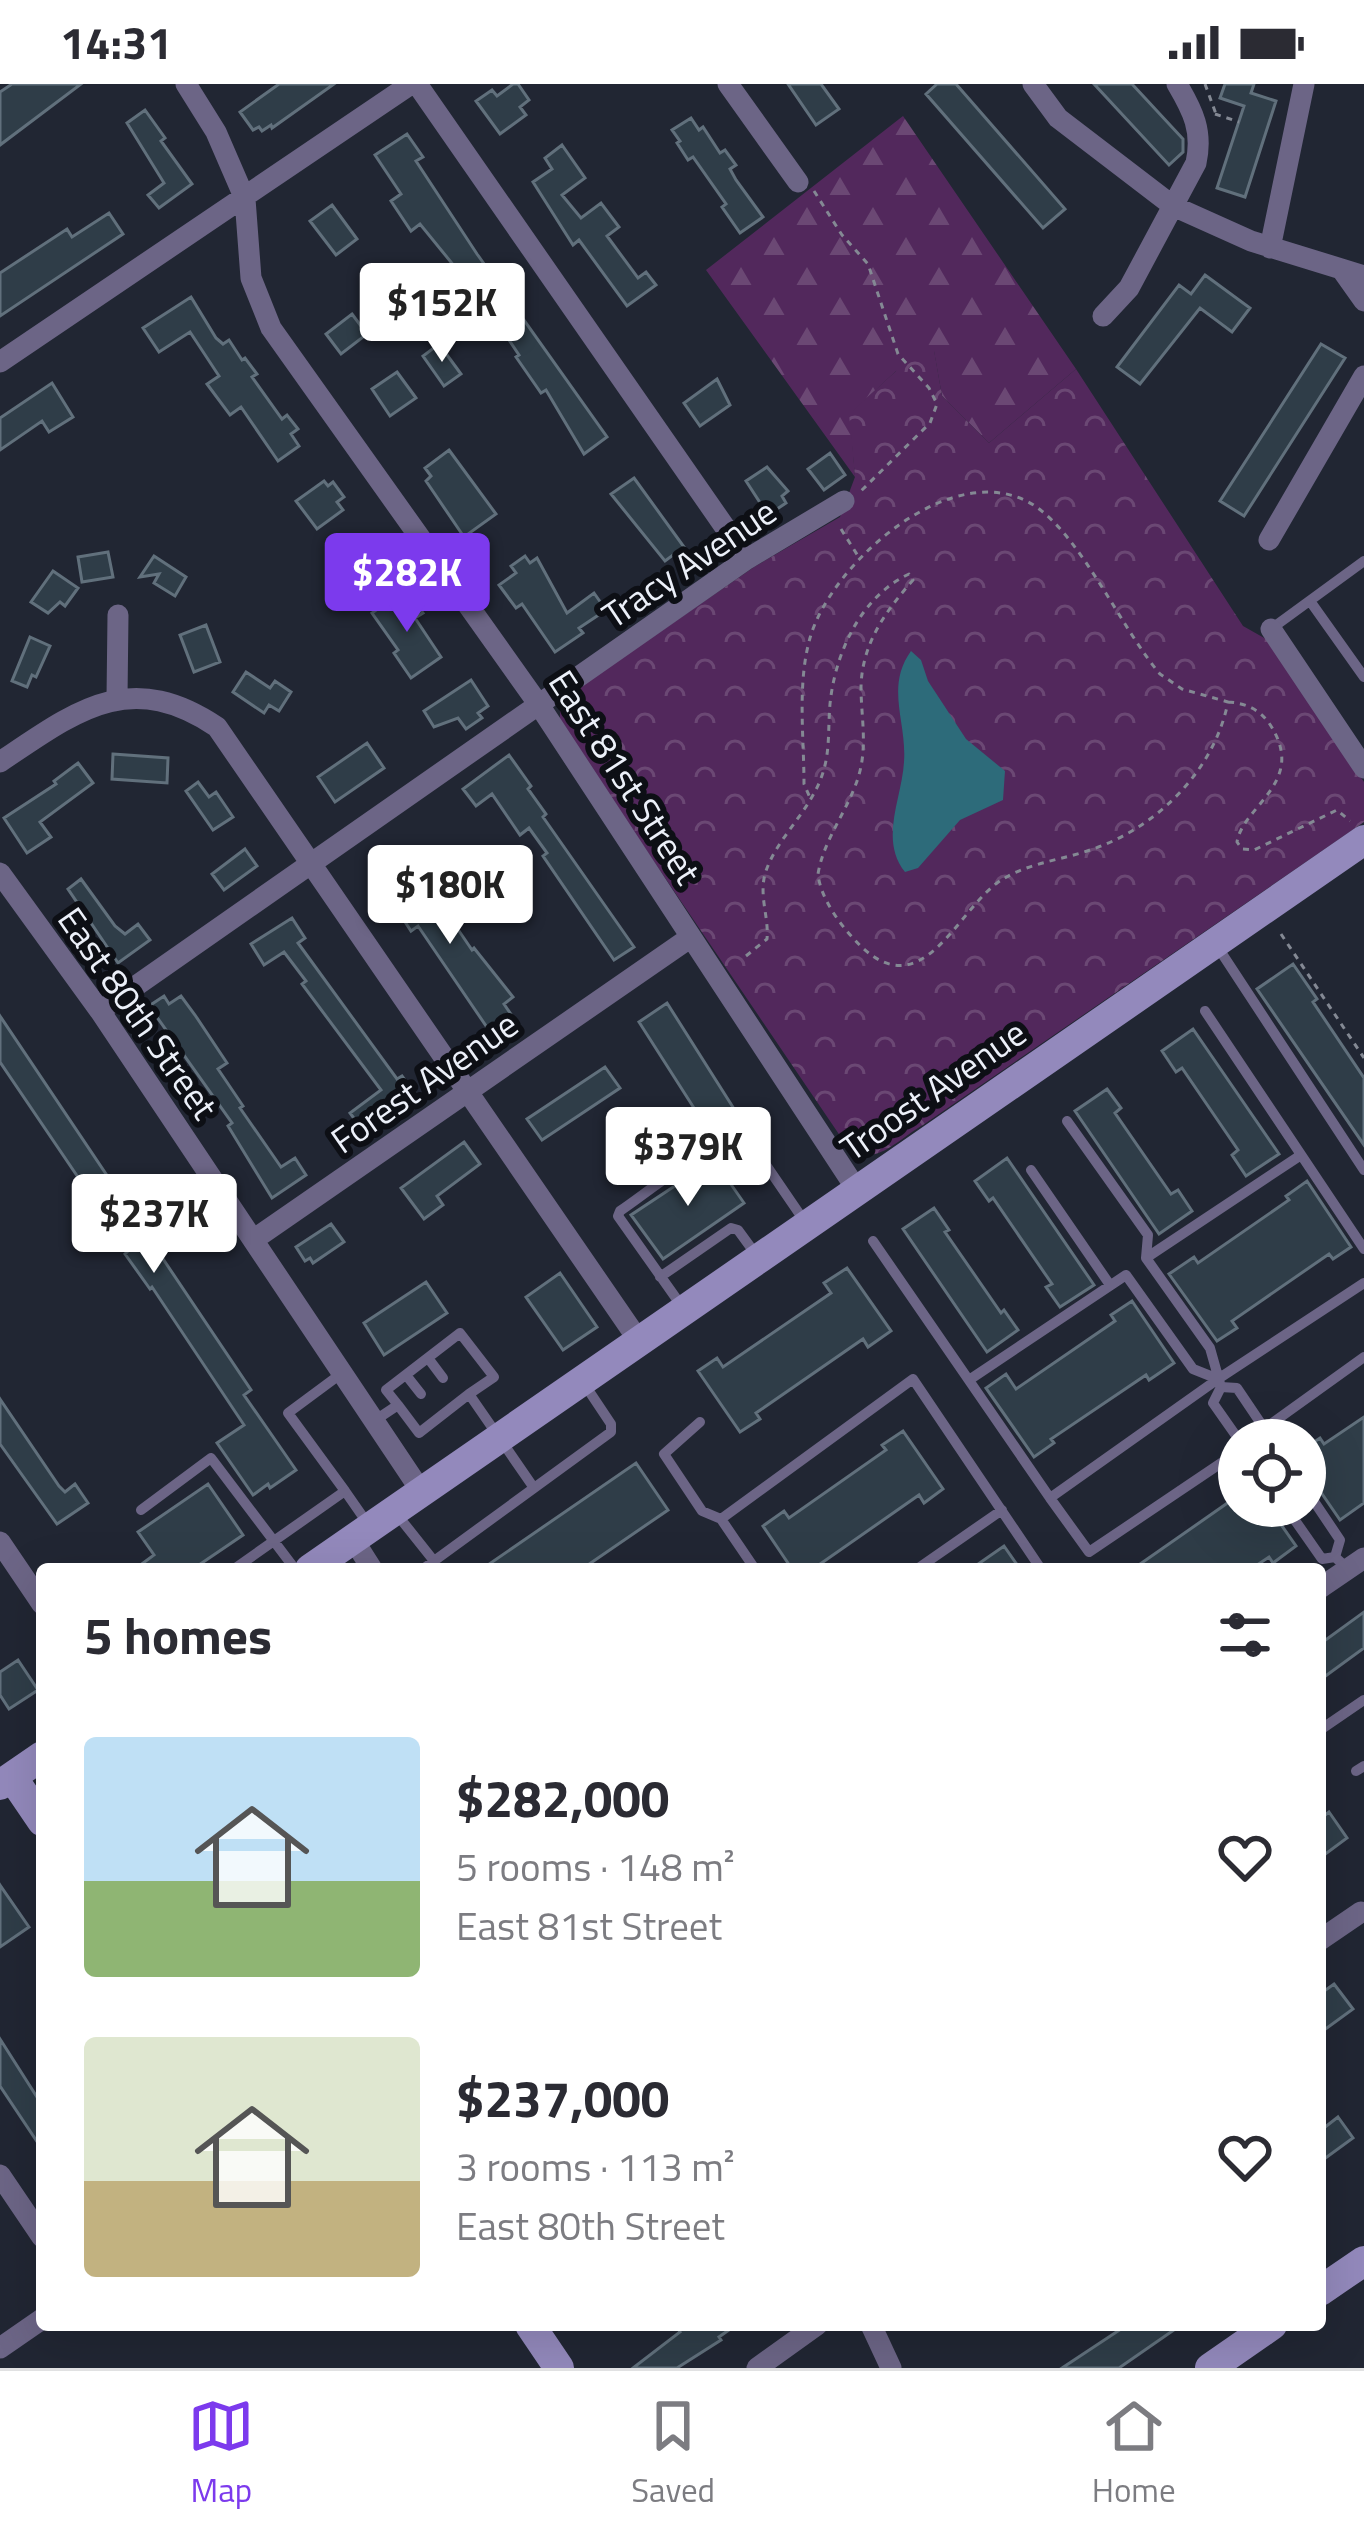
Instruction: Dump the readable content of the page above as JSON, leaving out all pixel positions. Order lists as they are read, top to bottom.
{
  "streets": {
    "main road": ["Troost Avenue"],
    "street": [
      "Tracy Avenue",
      "East 81st Street",
      "East 80th Street",
      "Forest Avenue"
    ]
  },
  "crossings": [
    ["Tracy Avenue", "East 81st Street"],
    ["Tracy Avenue", "East 80th Street"],
    ["East 81st Street", "Forest Avenue"],
    ["East 81st Street", "Troost Avenue"],
    ["East 80th Street", "Forest Avenue"],
    ["East 80th Street", "Troost Avenue"]
  ],
  "page": {
    "status": "14:31",
    "price": [
      "$152K",
      "$282K",
      "$180K",
      "$379K",
      "$237K"
    ],
    "heading": "5 homes",
    "list": [
      {
        "name": "$282,000",
        "note": "5 rooms · 148 m² · East 81st Street"
      },
      {
        "name": "$237,000",
        "note": "3 rooms · 113 m² · East 80th Street"
      }
    ],
    "tabs": ["Map", "Saved", "Home"]
  }
}
